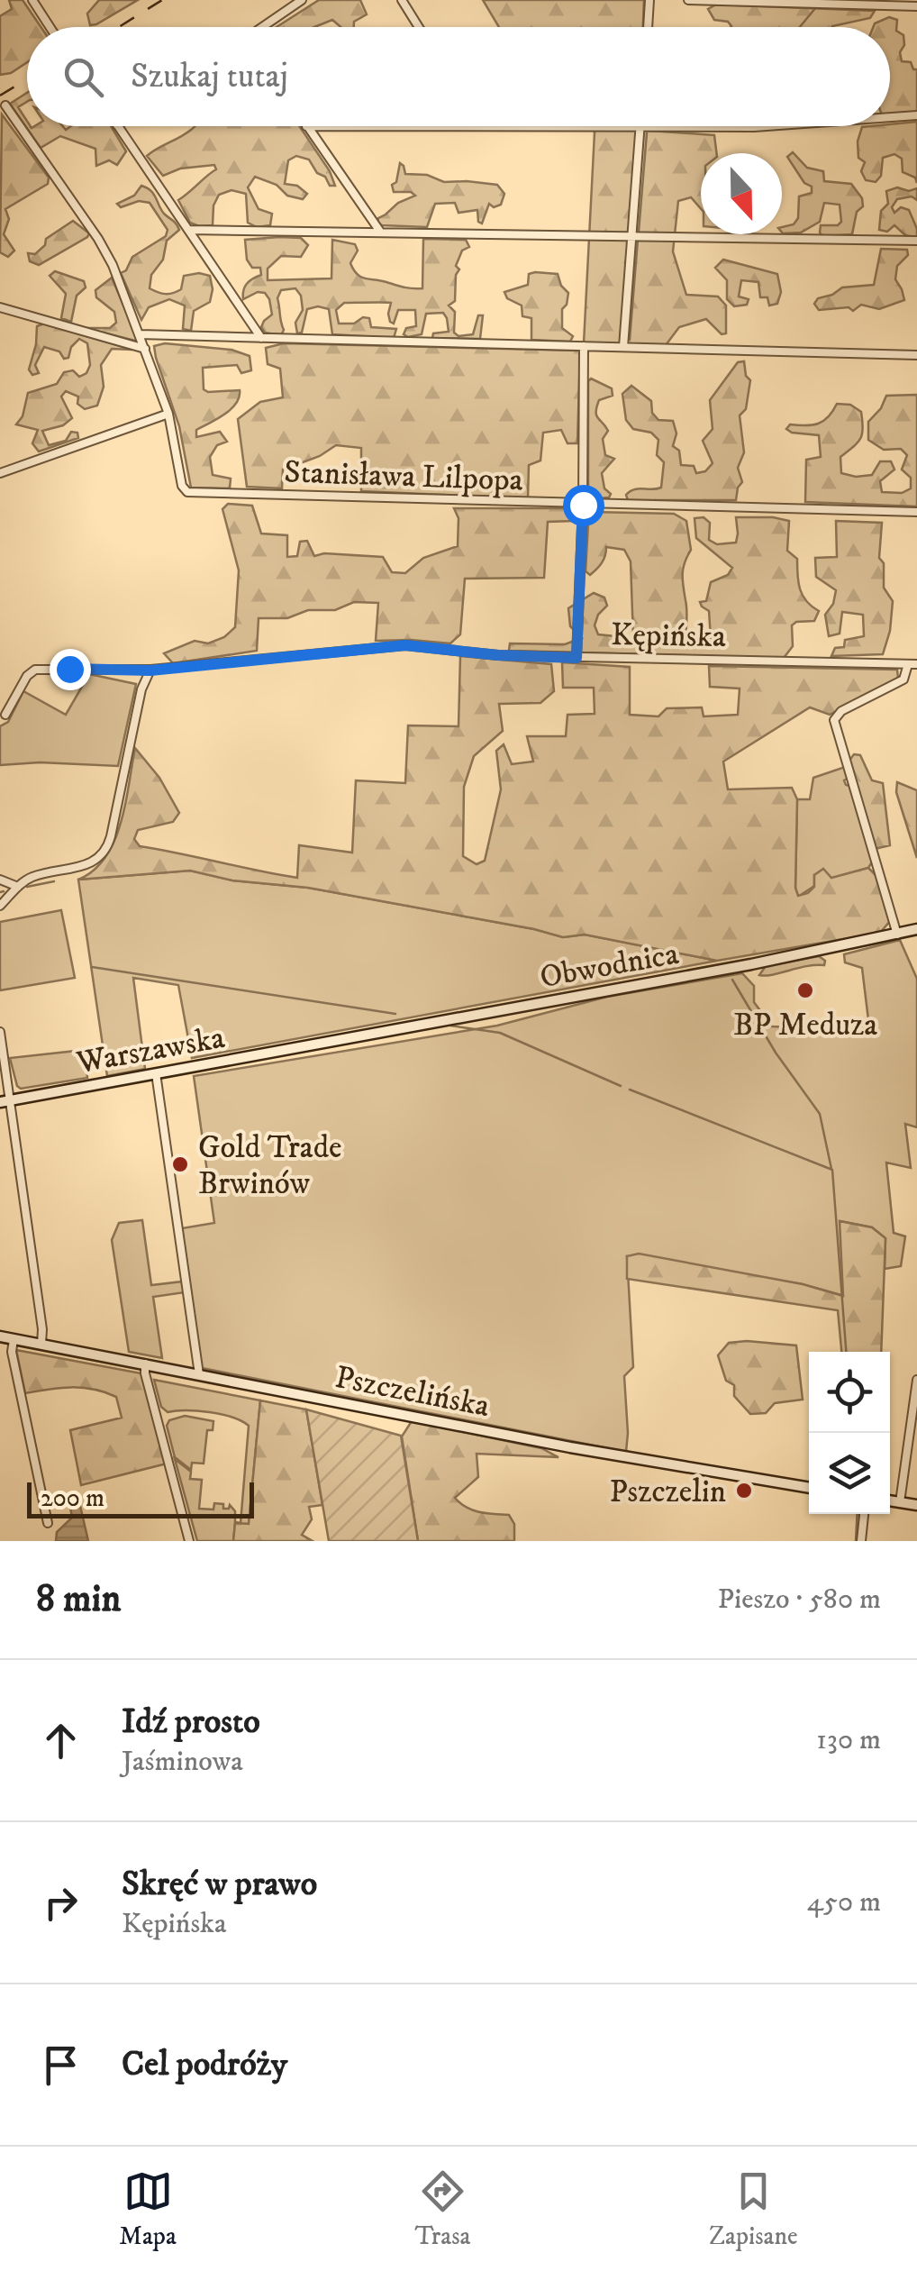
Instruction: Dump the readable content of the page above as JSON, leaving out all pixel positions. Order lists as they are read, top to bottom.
{
  "streets": {
    "main road": ["Obwodnica", "Warszawska", "Pszczelińska"],
    "street": ["Stanisława Lilpopa", "Kępińska"]
  },
  "crossings": [
    ["Obwodnica", "Warszawska"]
  ],
  "places": ["BP Meduza", "Gold Trade Brwinów", "Pszczelin"],
  "scale_bar": "200 m",
  "north": "bottom",
  "page": {
    "search": "Szukaj tutaj",
    "scale": "200 m",
    "heading": ["8 min", "Pieszo · 580 m"],
    "list": [
      ["Idź prosto", "Jaśminowa", "130 m"],
      ["Skręć w prawo", "Kępińska", "450 m"],
      "Cel podróży"
    ],
    "nav": ["Mapa", "Trasa", "Zapisane"]
  }
}
